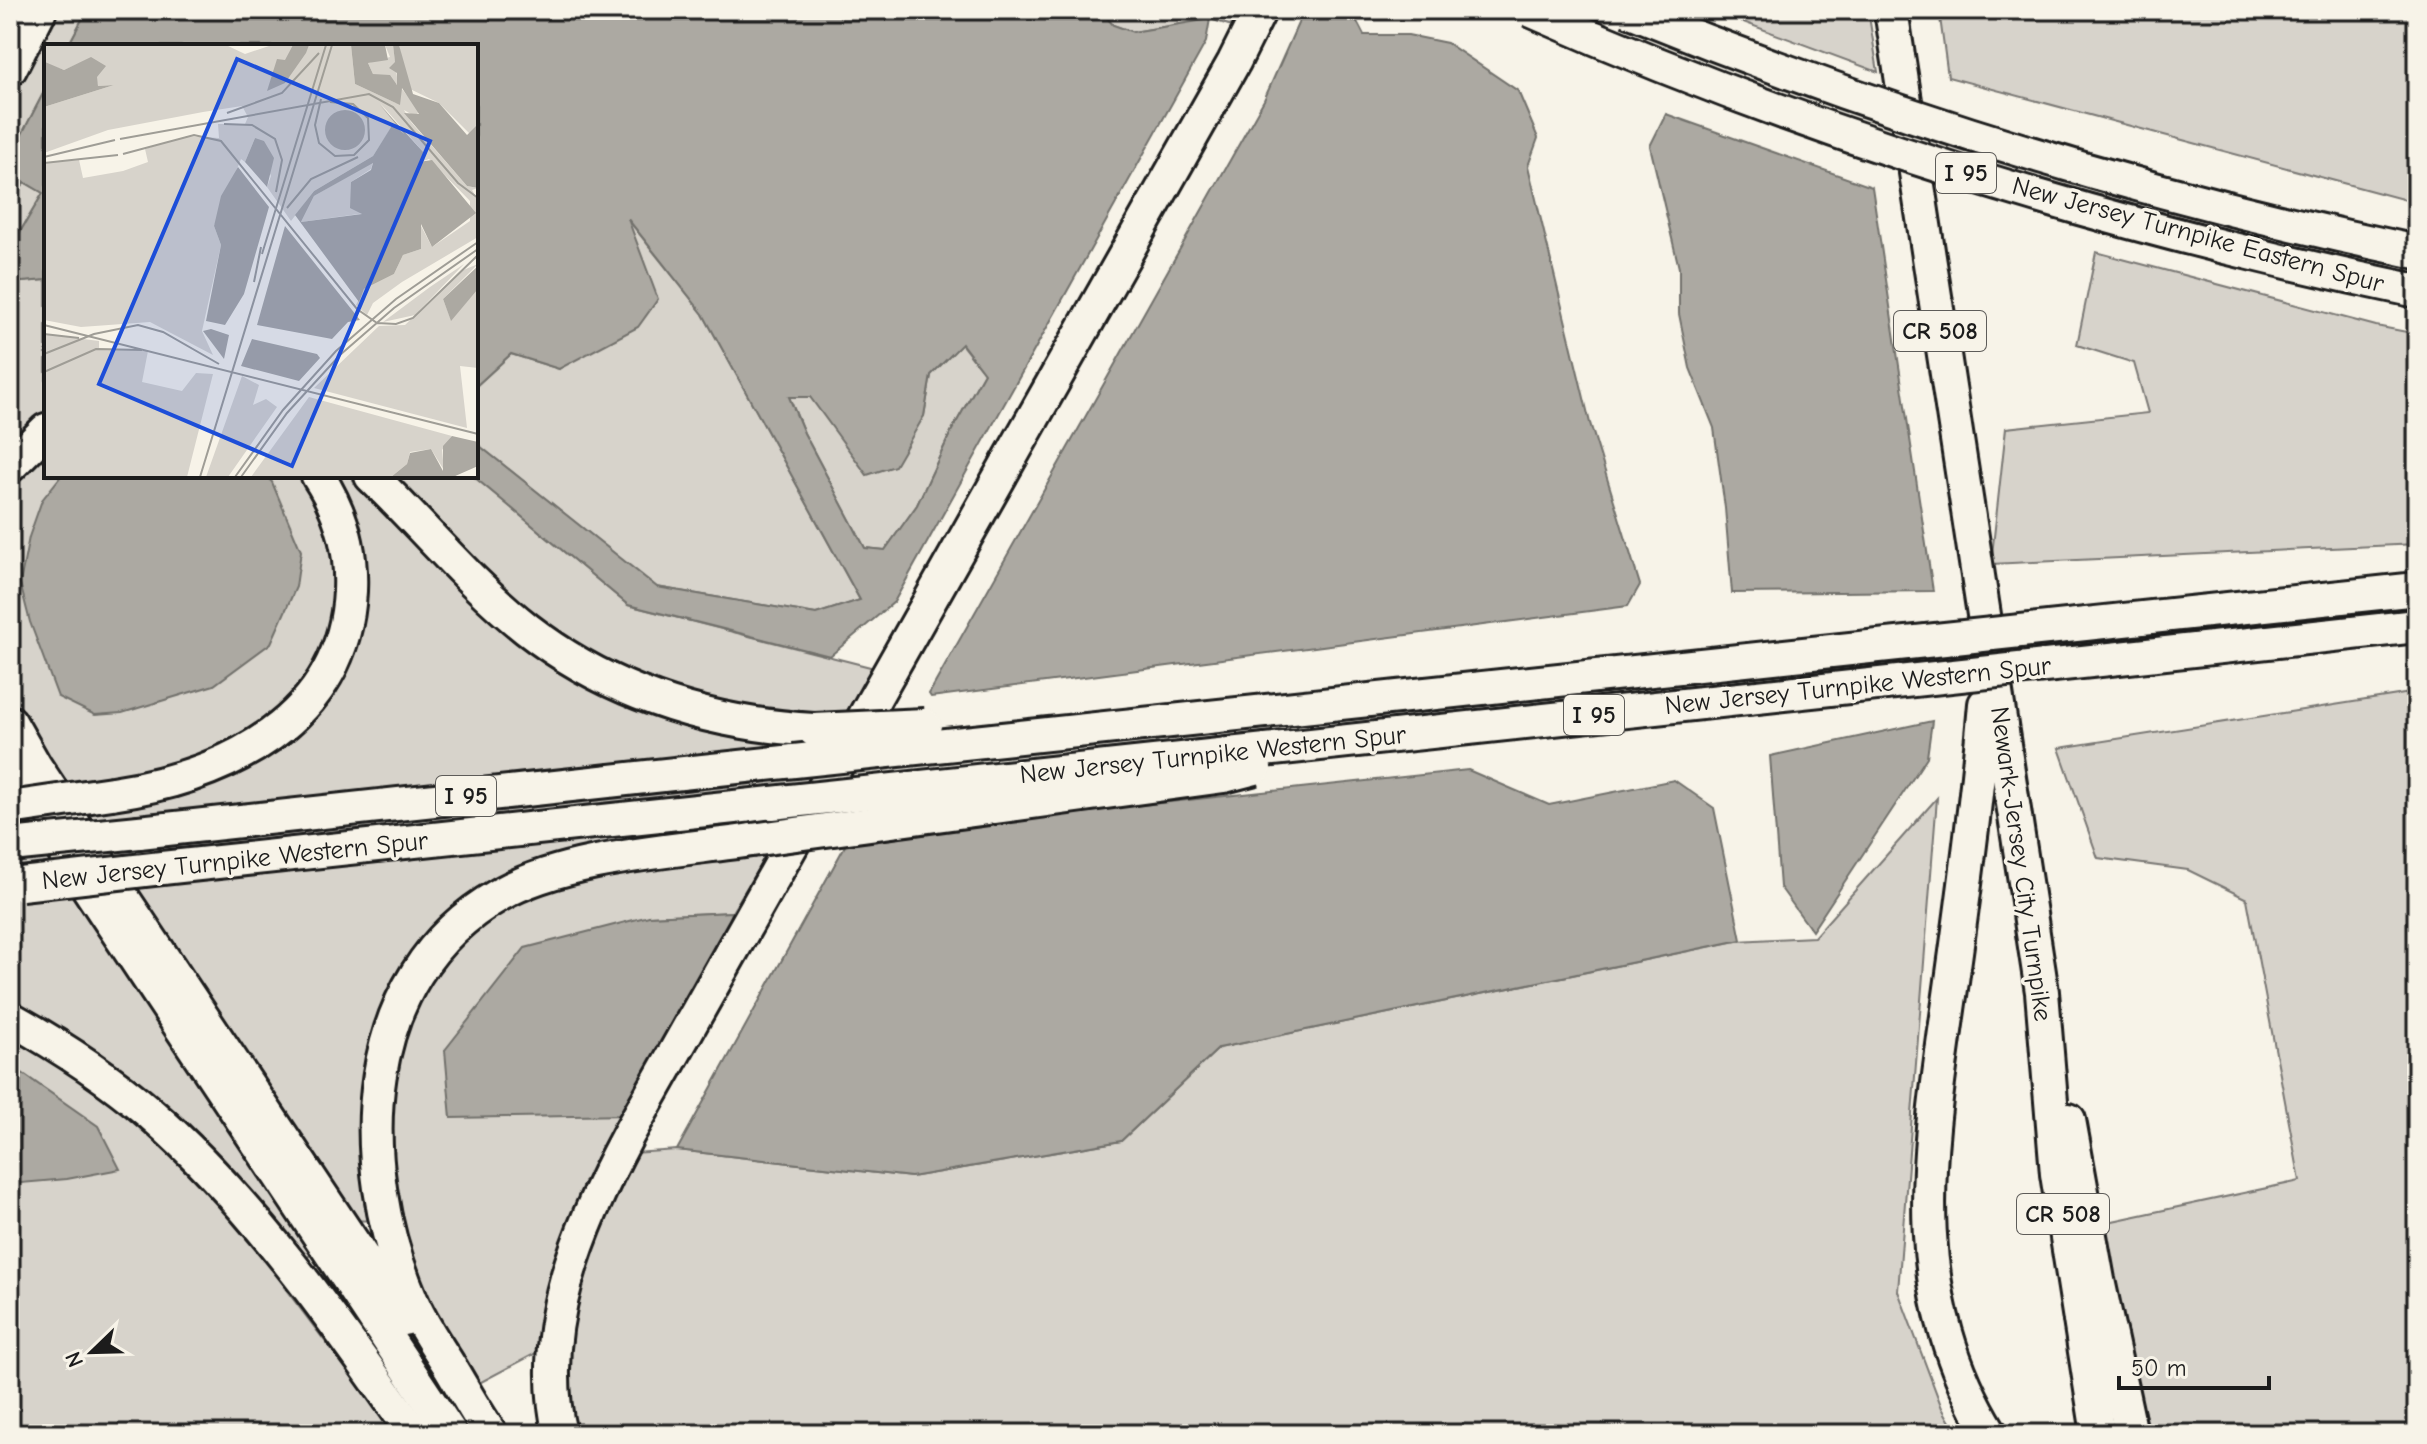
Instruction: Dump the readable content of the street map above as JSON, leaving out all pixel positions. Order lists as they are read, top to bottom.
{
  "streets": {
    "highway": [
      "I 95",
      "New Jersey Turnpike Eastern Spur",
      "CR 508",
      "New Jersey Turnpike Western Spur",
      "Newark-Jersey City Turnpike"
    ]
  },
  "crossings": [
    ["CR 508", "Newark-Jersey City Turnpike"]
  ],
  "scale_bar": "50 m",
  "north": "bottom left"
}
